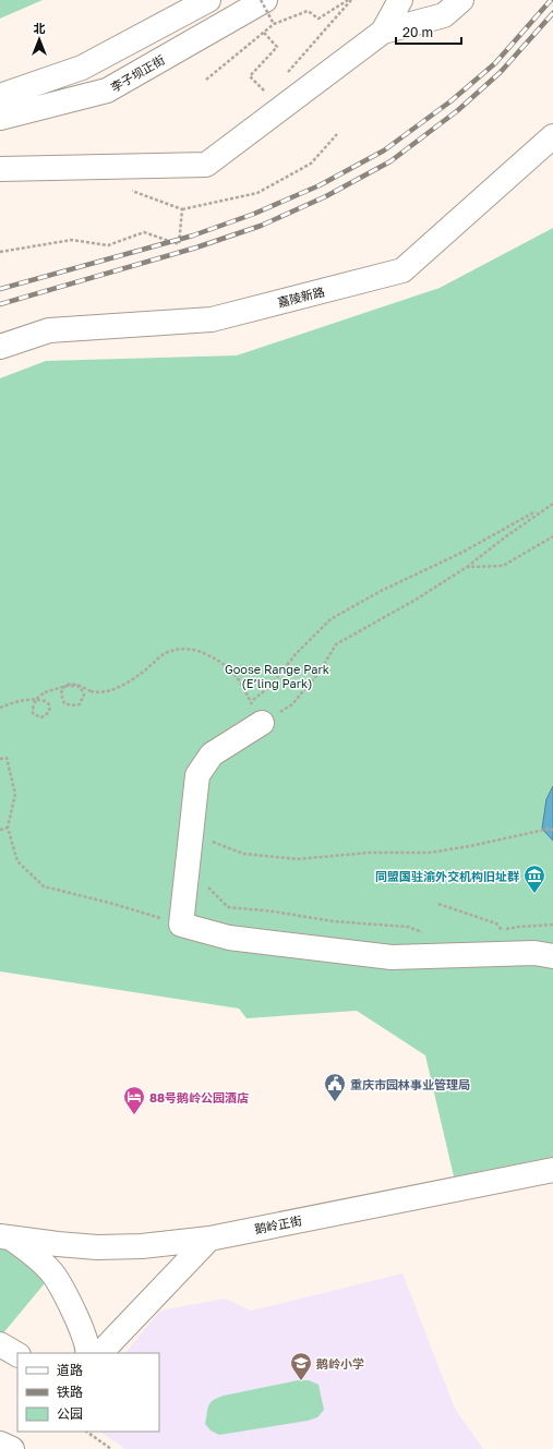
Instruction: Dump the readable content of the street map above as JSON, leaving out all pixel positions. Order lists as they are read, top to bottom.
{
  "streets": {
    "street": ["李子坝正街", "嘉陵新路", "鹅岭正街"]
  },
  "parks": ["Goose Range Park (E’ling Park)"],
  "places": {
    "museum": ["同盟国驻渝外交机构旧址群"],
    "public building": ["重庆市园林事业管理局"],
    "hotel": ["88号鹅岭公园酒店"],
    "school or university": ["鹅岭小学"]
  },
  "legend": ["道路", "铁路", "公园"],
  "scale_bar": "20 m",
  "north": "top"
}
